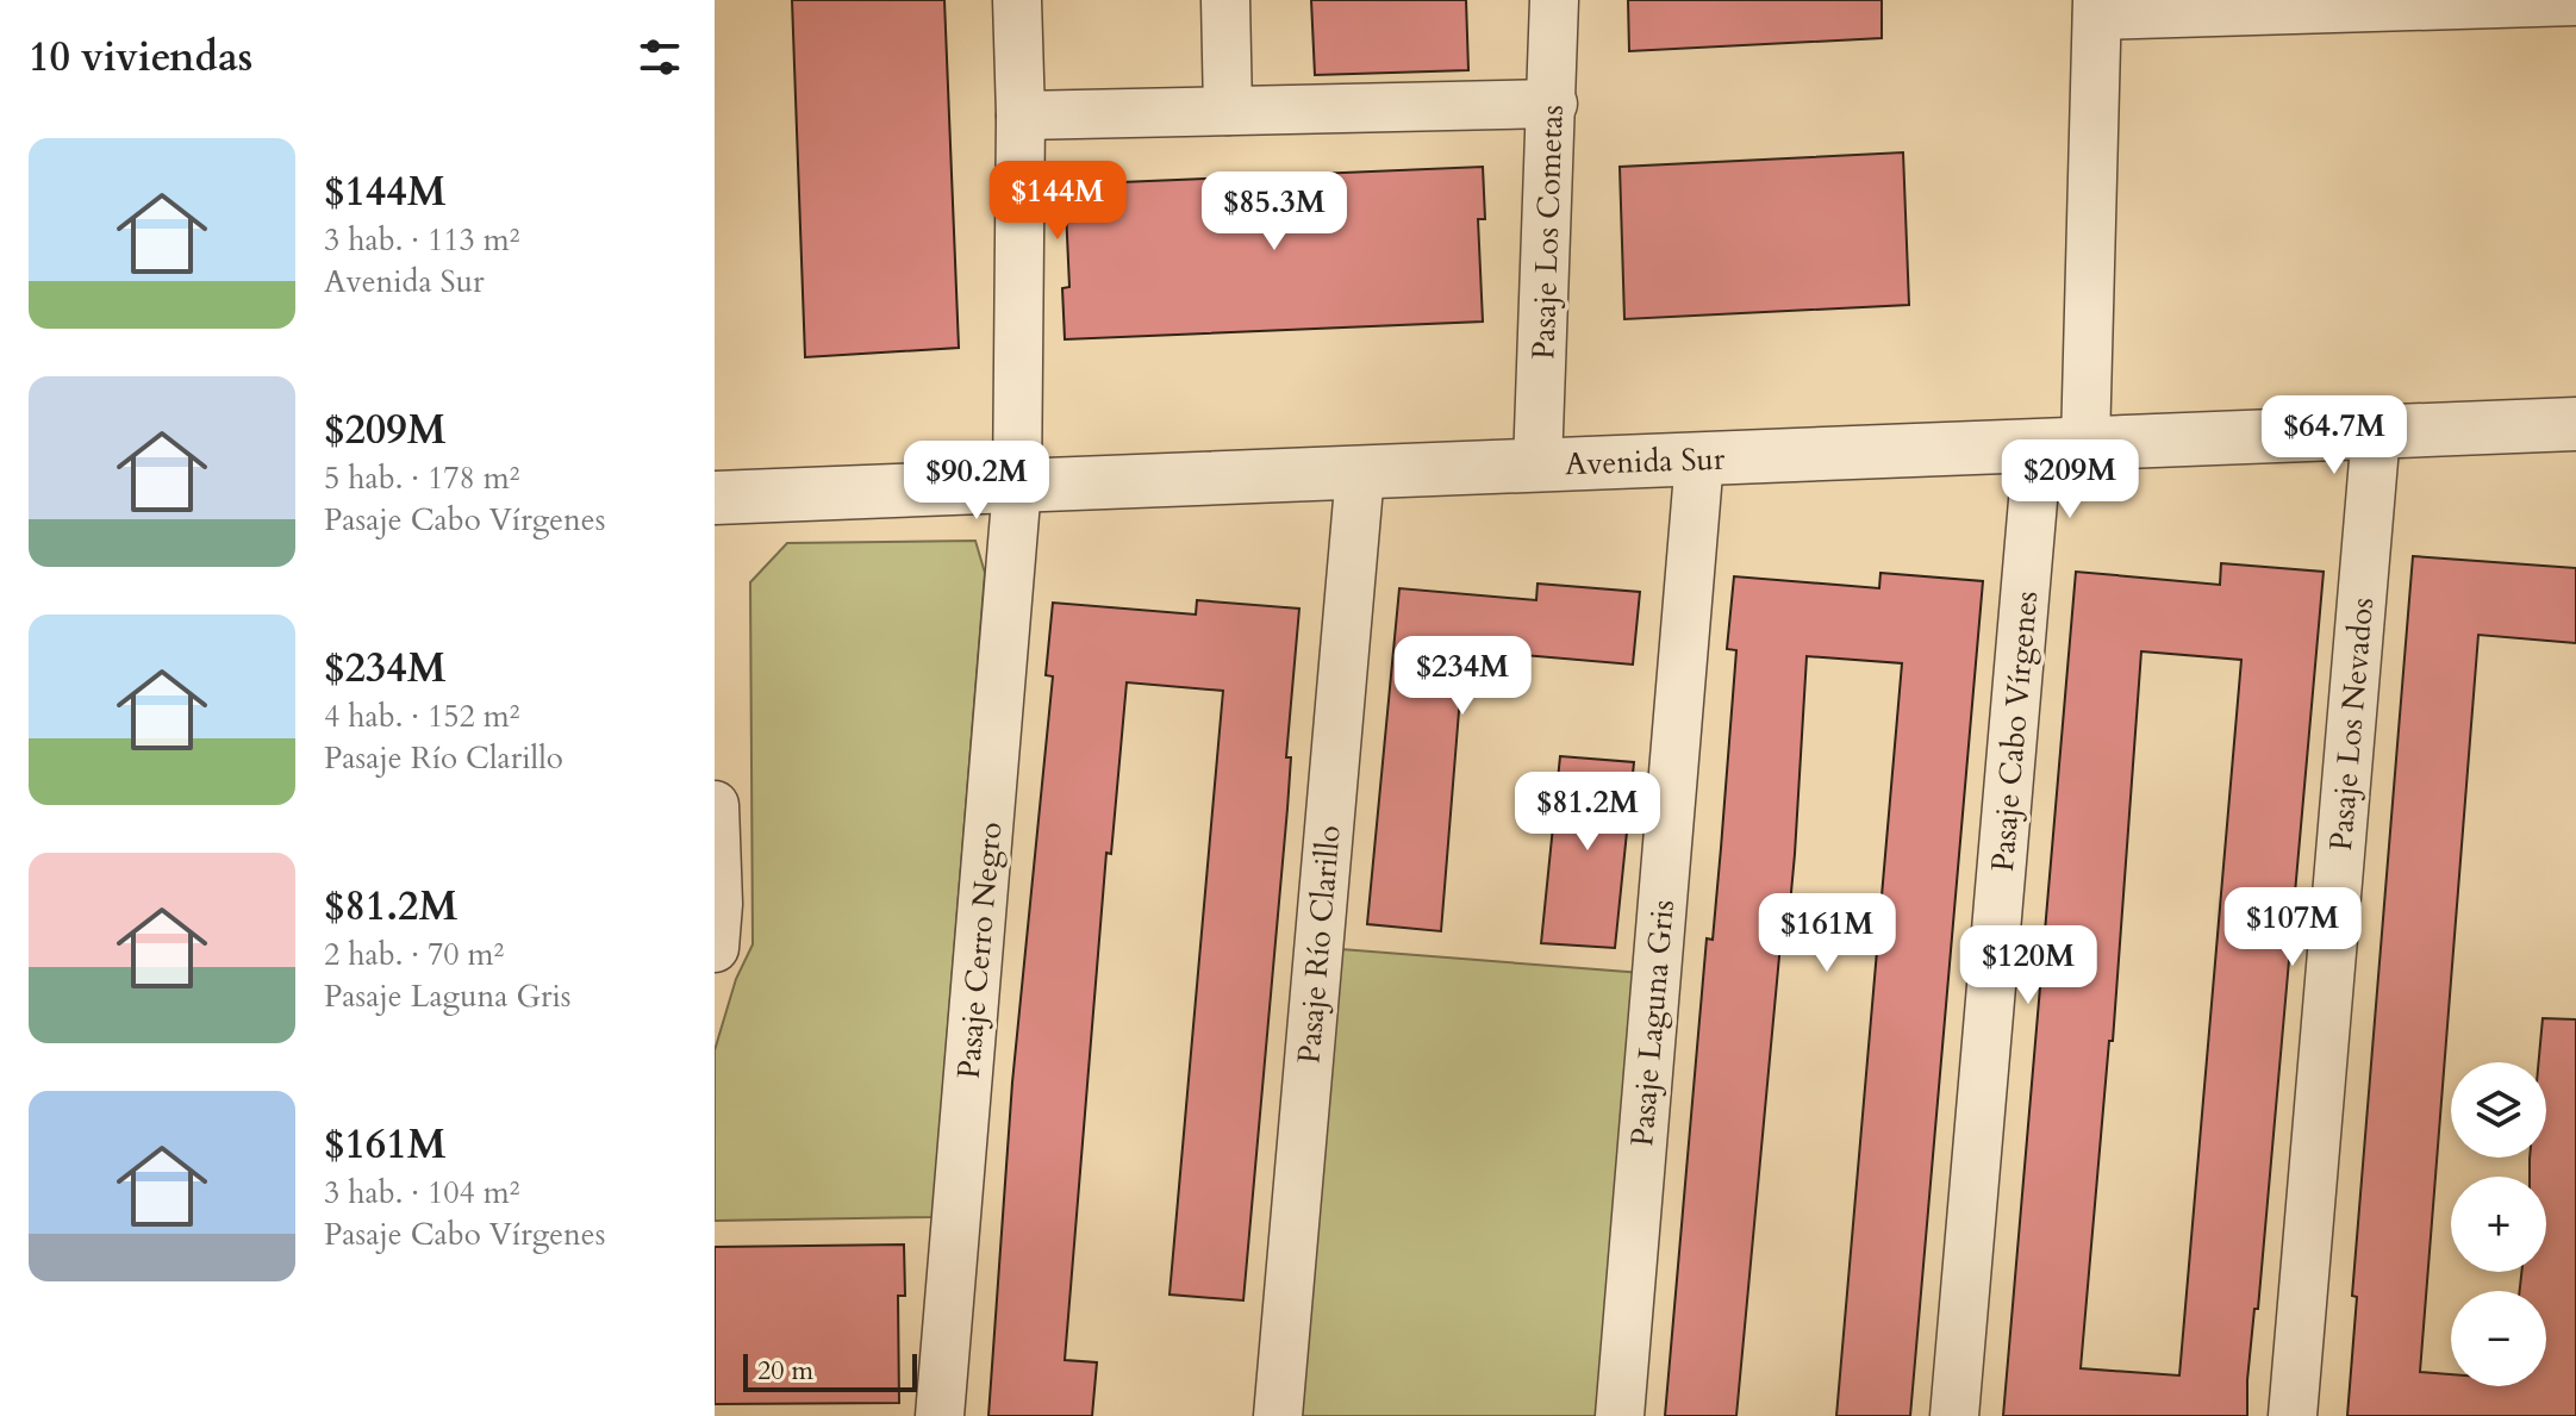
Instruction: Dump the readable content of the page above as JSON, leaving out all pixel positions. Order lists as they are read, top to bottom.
{
  "streets": {
    "street": [
      "Pasaje Los Cometas",
      "Avenida Sur",
      "Pasaje Los Nevados",
      "Pasaje Cabo Vírgenes",
      "Pasaje Río Clarillo",
      "Pasaje Cerro Negro",
      "Pasaje Laguna Gris"
    ]
  },
  "crossings": [
    ["Pasaje Los Cometas", "Avenida Sur"],
    ["Avenida Sur", "Pasaje Los Nevados"],
    ["Avenida Sur", "Pasaje Cabo Vírgenes"],
    ["Avenida Sur", "Pasaje Río Clarillo"],
    ["Avenida Sur", "Pasaje Cerro Negro"],
    ["Avenida Sur", "Pasaje Laguna Gris"]
  ],
  "scale_bar": "20 m",
  "page": {
    "heading": "10 viviendas",
    "list": [
      {
        "name": "$144M",
        "note": "3 hab. · 113 m² · Avenida Sur"
      },
      {
        "name": "$209M",
        "note": "5 hab. · 178 m² · Pasaje Cabo Vírgenes"
      },
      {
        "name": "$234M",
        "note": "4 hab. · 152 m² · Pasaje Río Clarillo"
      },
      {
        "name": "$81.2M",
        "note": "2 hab. · 70 m² · Pasaje Laguna Gris"
      },
      {
        "name": "$161M",
        "note": "3 hab. · 104 m² · Pasaje Cabo Vírgenes"
      }
    ],
    "price": [
      "$144M",
      "$85.3M",
      "$64.7M",
      "$209M",
      "$90.2M",
      "$234M",
      "$81.2M",
      "$107M",
      "$161M",
      "$120M"
    ],
    "map_buttons": ["+", "−"],
    "scale": "20 m"
  }
}
